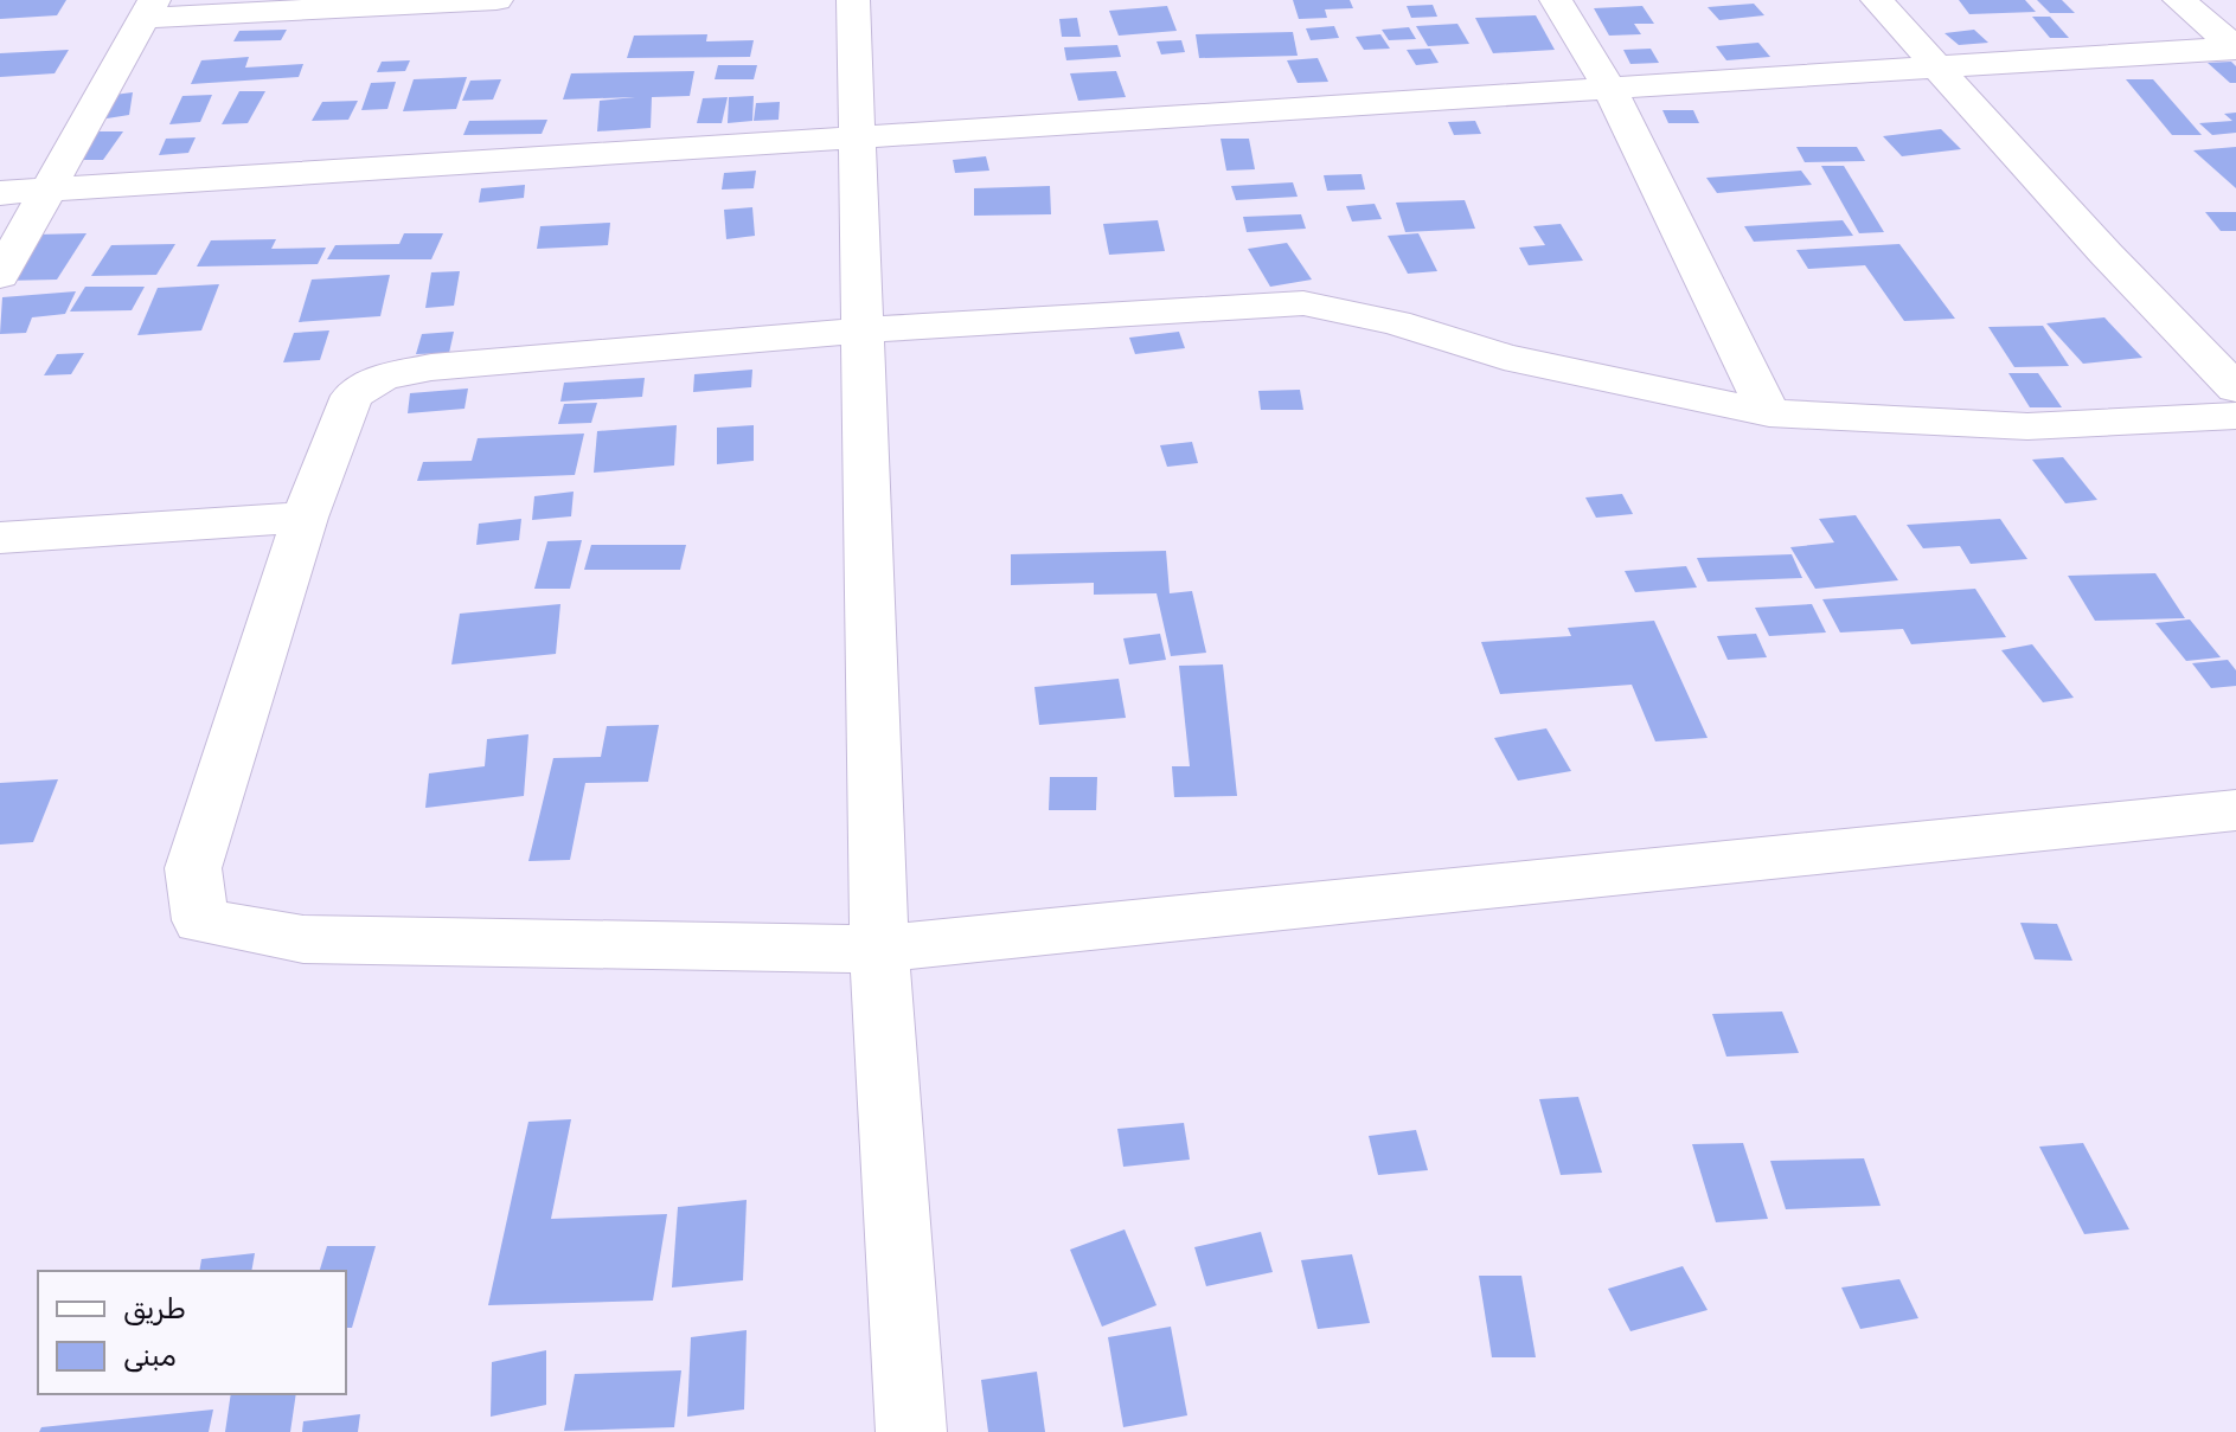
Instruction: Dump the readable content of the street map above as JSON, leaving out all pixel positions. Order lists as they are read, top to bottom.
{
  "legend": ["طريق", "مبنى"]
}
